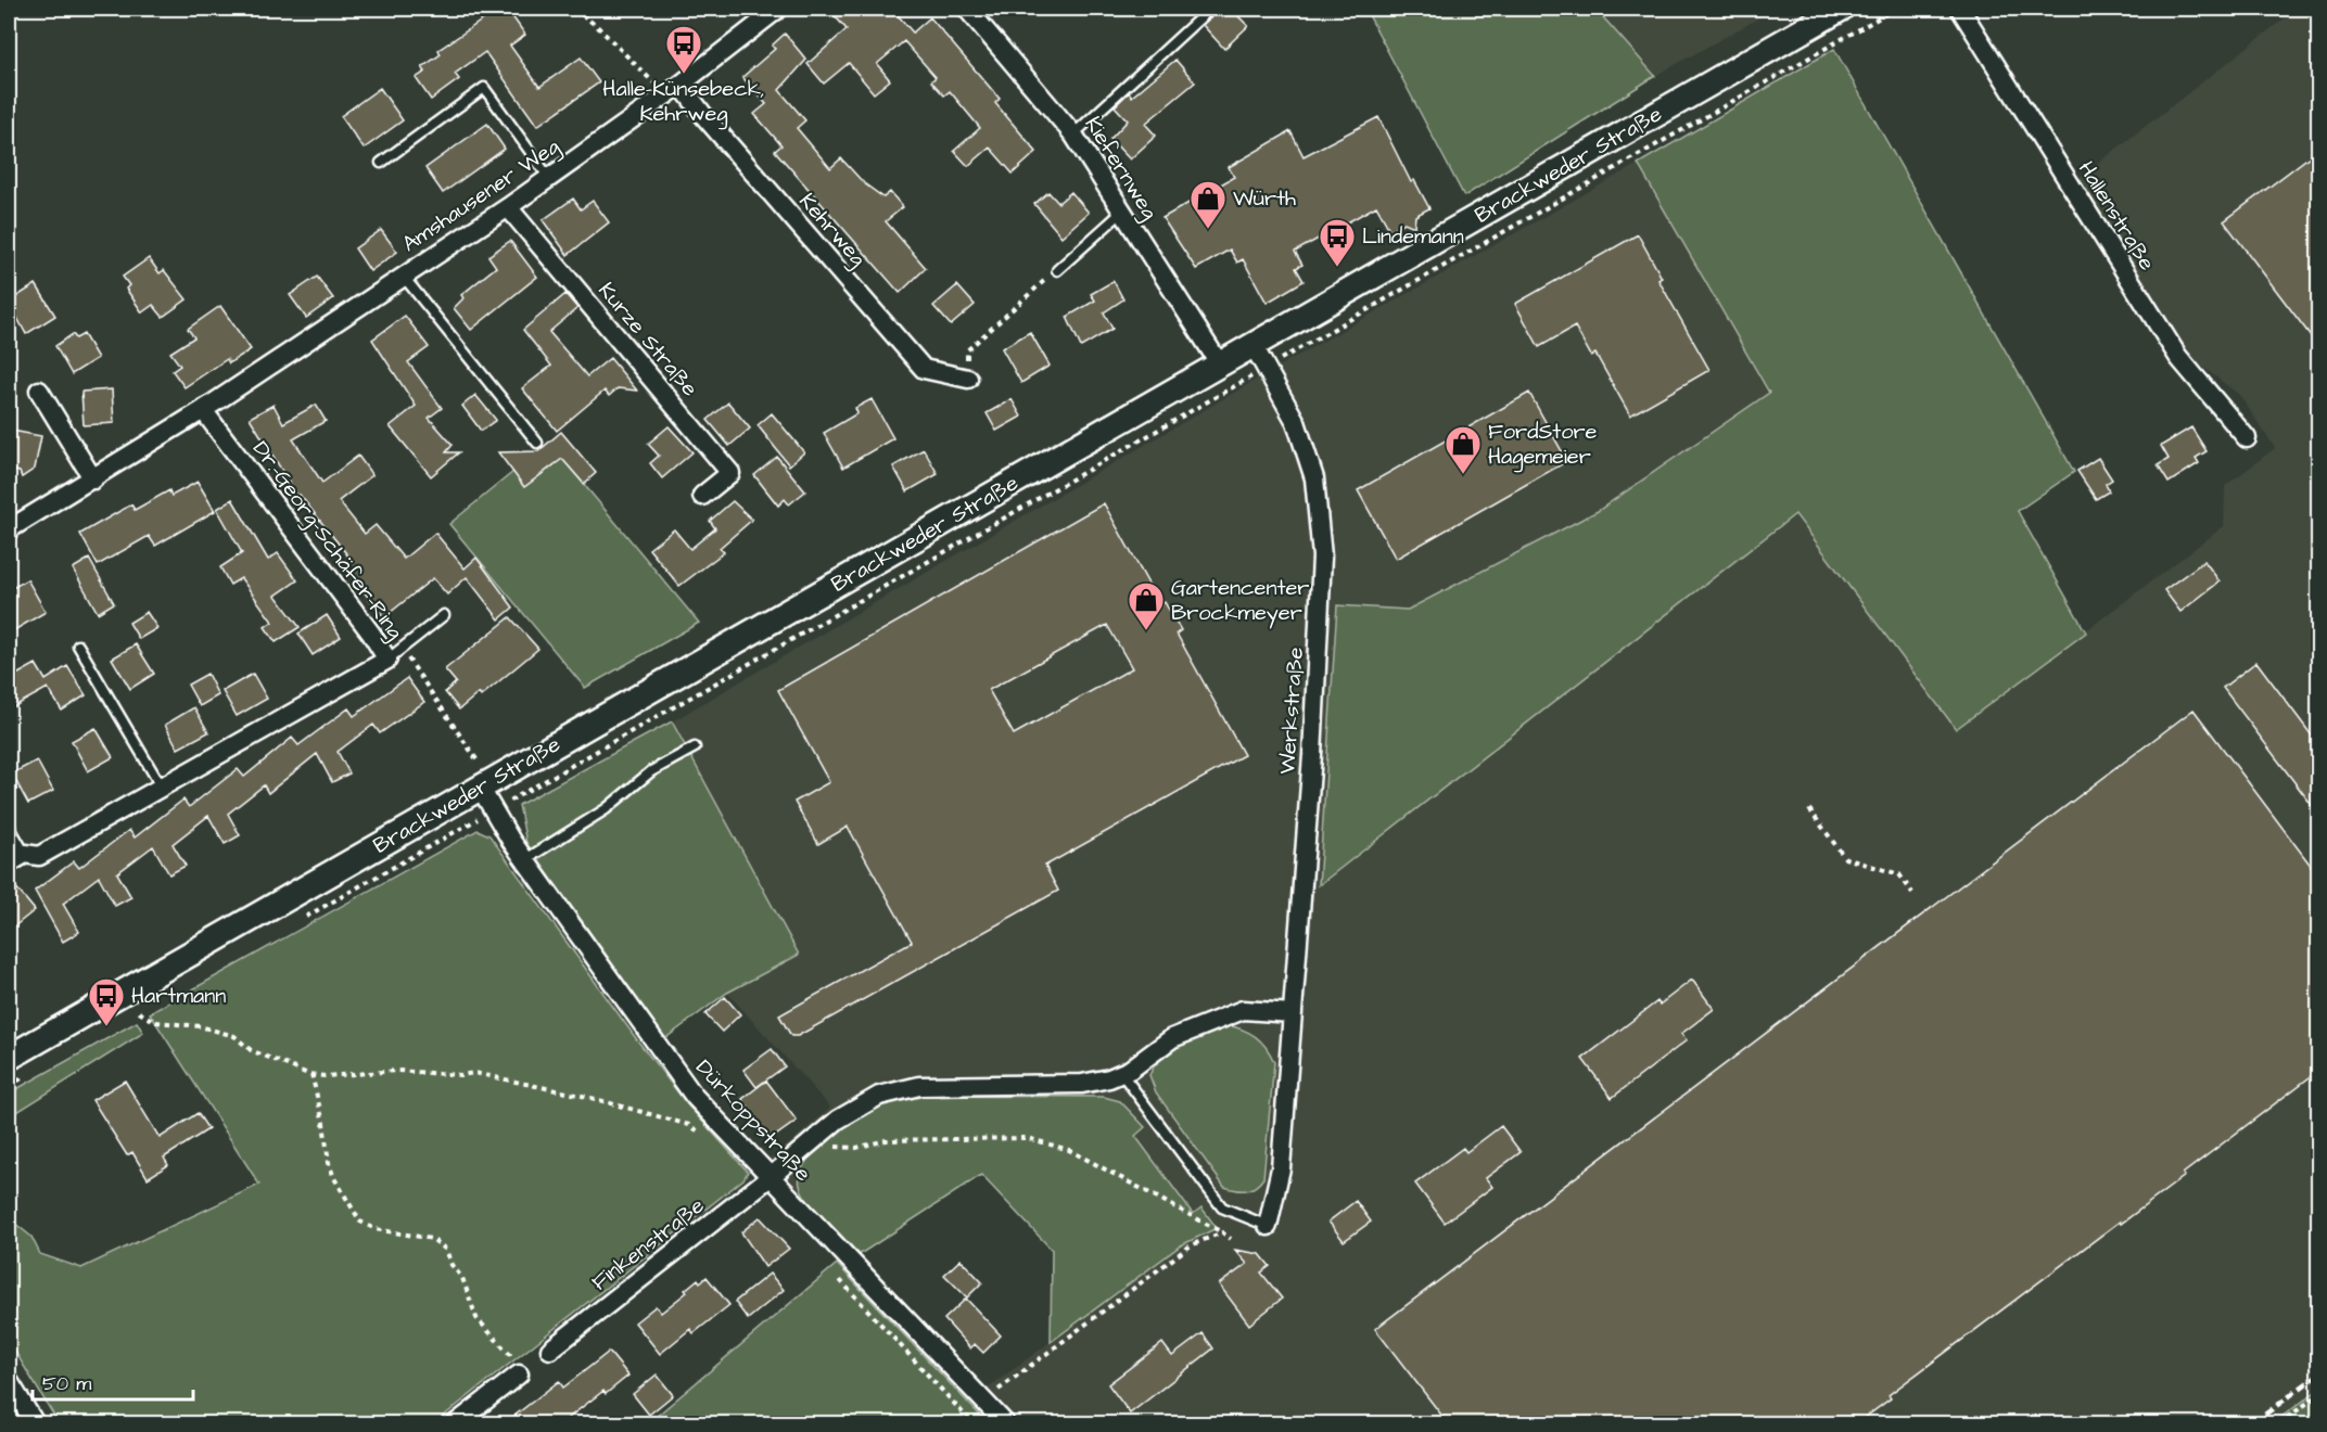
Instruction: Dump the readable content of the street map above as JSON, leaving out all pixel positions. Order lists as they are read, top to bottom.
{
  "streets": {
    "street": [
      "Brackweder Straße",
      "Kiefernweg",
      "Amshausener Weg",
      "Hallenstraße",
      "Kehrweg",
      "Kurze Straße",
      "Dr.-Georg-Schäfer-Ring",
      "Werkstraße",
      "Dürkoppstraße",
      "Finkenstraße"
    ]
  },
  "crossings": [
    ["Brackweder Straße", "Kiefernweg"],
    ["Brackweder Straße", "Werkstraße"],
    ["Brackweder Straße", "Dürkoppstraße"],
    ["Amshausener Weg", "Kehrweg"],
    ["Amshausener Weg", "Kurze Straße"],
    ["Amshausener Weg", "Dr.-Georg-Schäfer-Ring"],
    ["Dürkoppstraße", "Finkenstraße"]
  ],
  "places": {
    "bus stop": ["Halle-Künsebeck, Kehrweg", "Lindemann", "Hartmann"],
    "shop": ["Würth", "FordStore Hagemeier", "Gartencenter Brockmeyer"]
  },
  "scale_bar": "50 m"
}
